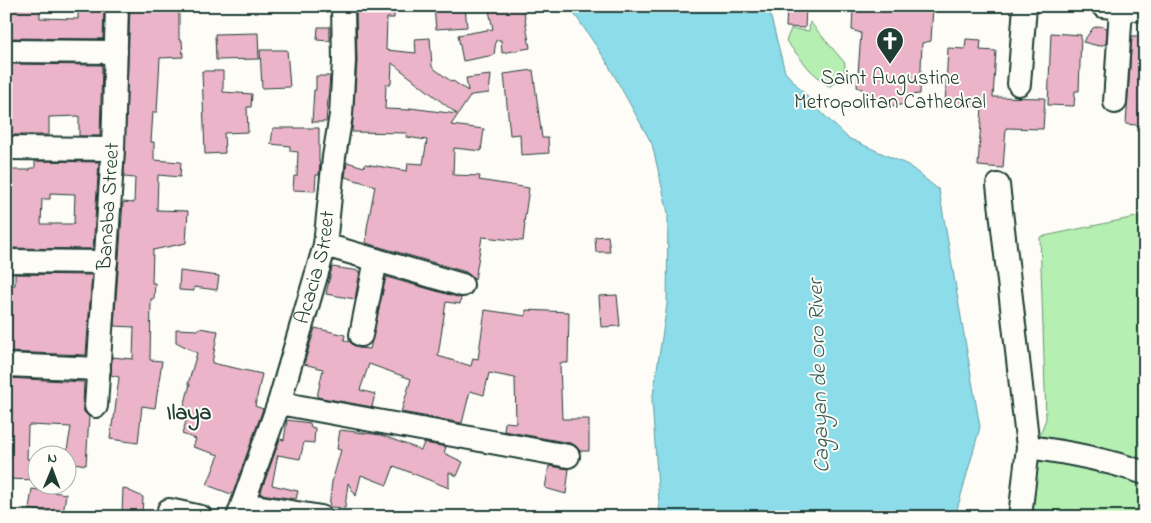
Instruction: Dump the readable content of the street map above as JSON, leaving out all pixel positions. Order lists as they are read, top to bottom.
{
  "streets": {
    "street": ["Banaba Street", "Acacia Street"]
  },
  "districts": ["Ilaya"],
  "water": ["Cagayan de Oro River"],
  "places": {
    "church": ["Saint Augustine Metropolitan Cathedral"]
  },
  "north": "top"
}
